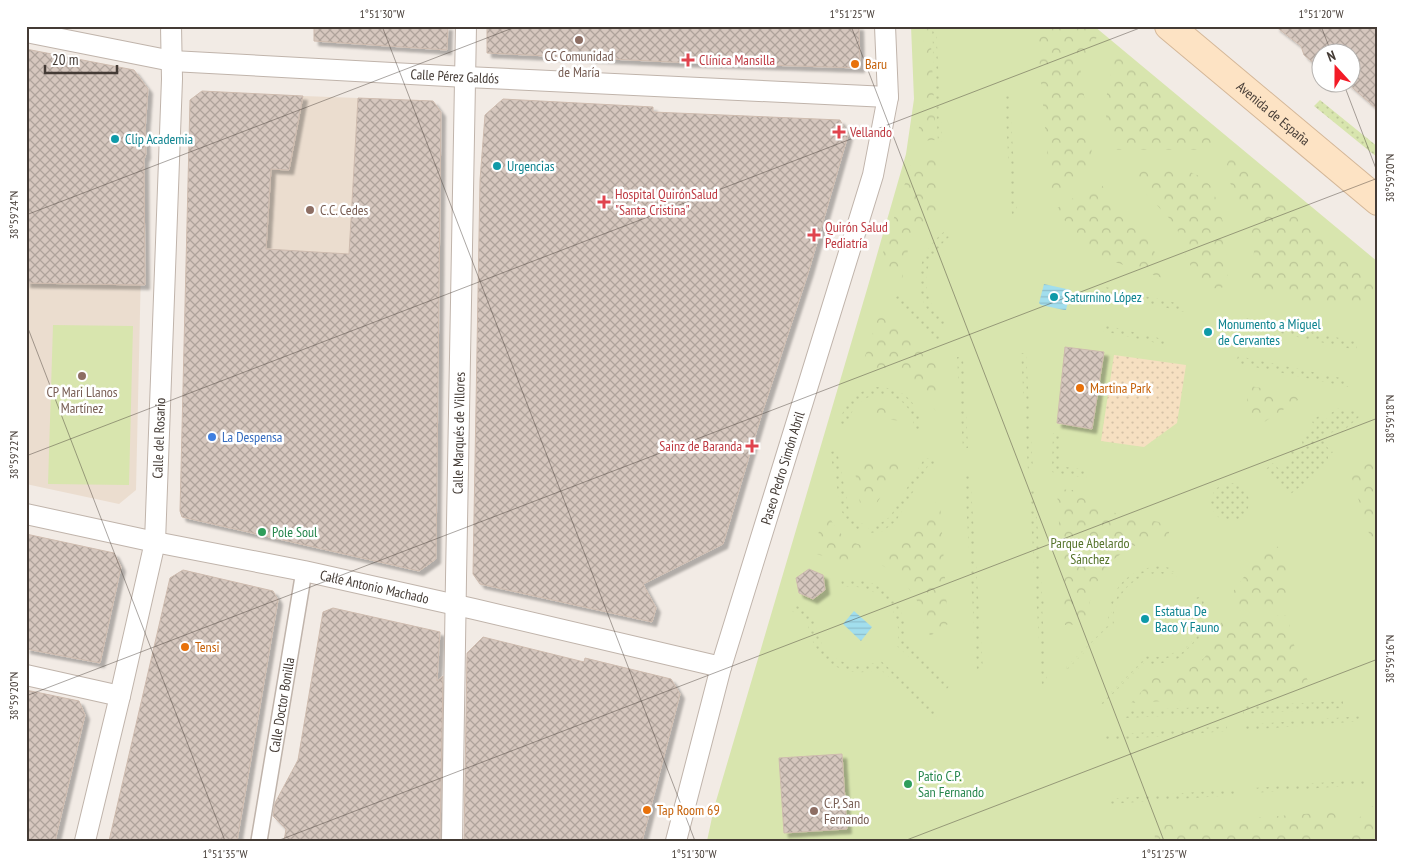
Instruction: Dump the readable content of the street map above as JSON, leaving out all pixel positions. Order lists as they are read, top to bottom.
{
  "streets": {
    "main road": ["Avenida de España"],
    "street": [
      "Calle Pérez Galdós",
      "Calle Marqués de Villores",
      "Calle del Rosario",
      "Paseo Pedro Simón Abril",
      "Calle Antonio Machado",
      "Calle Doctor Bonilla"
    ]
  },
  "crossings": [
    ["Calle Pérez Galdós", "Calle Marqués de Villores"],
    ["Calle Pérez Galdós", "Calle del Rosario"],
    ["Calle Pérez Galdós", "Paseo Pedro Simón Abril"],
    ["Calle Marqués de Villores", "Calle Antonio Machado"],
    ["Calle del Rosario", "Calle Antonio Machado"],
    ["Paseo Pedro Simón Abril", "Calle Antonio Machado"],
    ["Calle Antonio Machado", "Calle Doctor Bonilla"]
  ],
  "parks": ["Parque Abelardo Sánchez"],
  "places": {
    "other": [
      "CC Comunidad de María",
      "Baru",
      "Clip Academia",
      "Urgencias",
      "C.C. Cedes",
      "Saturnino López",
      "Monumento a Miguel de Cervantes",
      "CP Mari Llanos Martínez",
      "Martina Park",
      "La Despensa",
      "Pole Soul",
      "Estatua De Baco Y Fauno",
      "Tensi",
      "Patio C.P. San Fernando",
      "Tap Room 69",
      "C.P. San Fernando"
    ],
    "health": [
      "Clínica Mansilla",
      "Vellando",
      "Hospital QuirónSalud \"Santa Cristina\"",
      "Quirón Salud Pediatría",
      "Sainz de Baranda"
    ]
  },
  "scale_bar": "20 m",
  "north": "top",
  "coordinates": [
    "1°51'30\"W",
    "1°51'25\"W",
    "1°51'20\"W",
    "38°59'20\"N",
    "38°59'24\"N",
    "38°59'18\"N",
    "38°59'22\"N",
    "38°59'16\"N",
    "1°51'35\"W"
  ]
}
